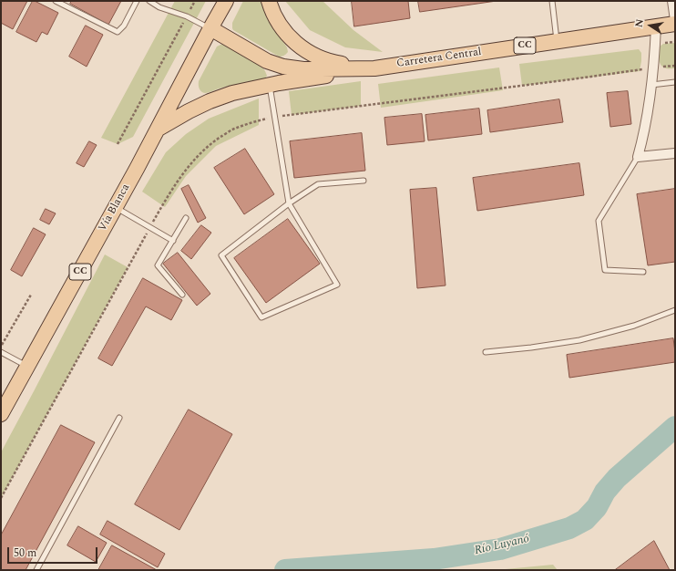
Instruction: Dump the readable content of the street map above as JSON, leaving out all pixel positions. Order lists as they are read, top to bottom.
{
  "streets": {
    "main road": ["CC", "Carretera Central", "Vía Blanca"]
  },
  "crossings": [
    ["CC", "Carretera Central"],
    ["CC", "Vía Blanca"],
    ["Carretera Central", "Vía Blanca"]
  ],
  "water": ["Río Luyanó"],
  "scale_bar": "50 m",
  "north": "left"
}
